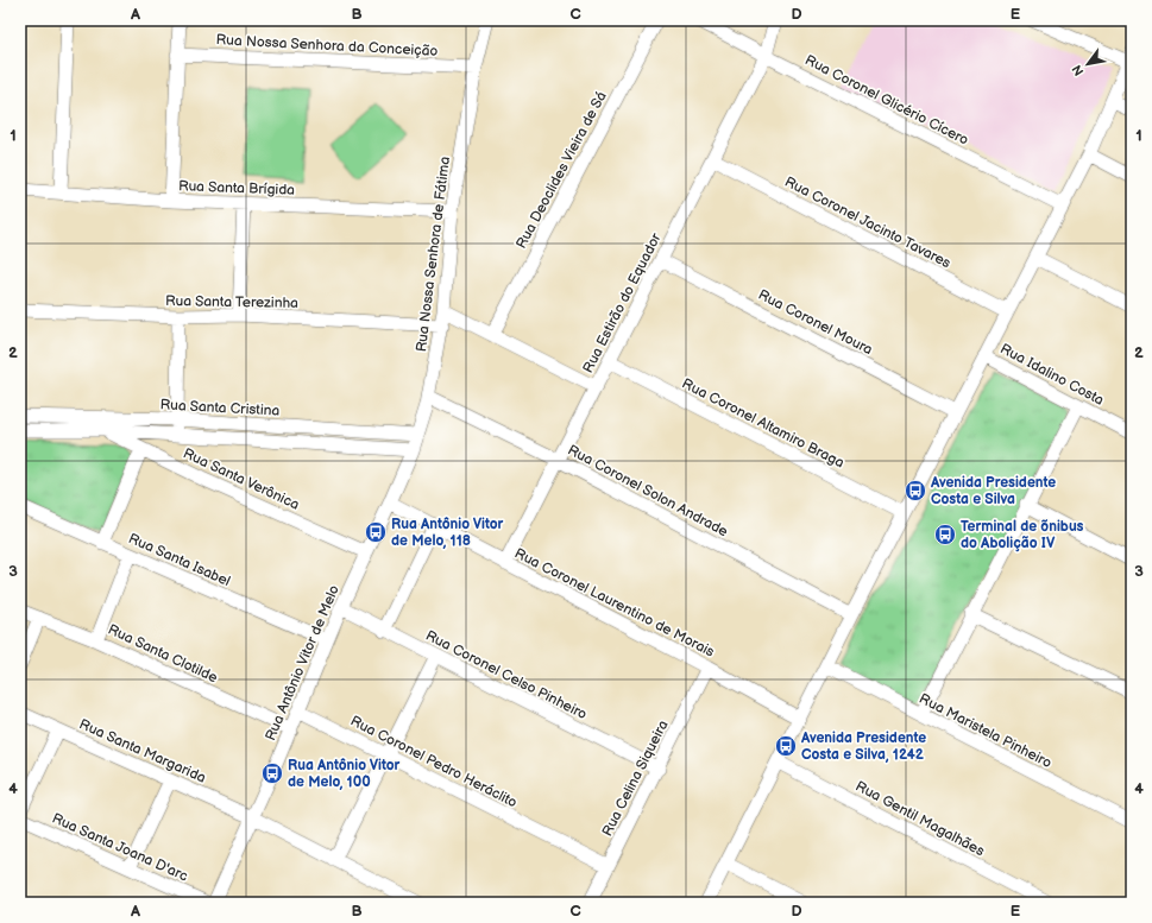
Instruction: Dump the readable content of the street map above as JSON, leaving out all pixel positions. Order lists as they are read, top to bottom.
{
  "streets": {
    "street": [
      "Rua Nossa Senhora da Conceição",
      "Rua Coronel Glicério Cícero",
      "Rua Deoclides Vieira de Sá",
      "Rua Santa Brígida",
      "Rua Coronel Jacinto Tavares",
      "Rua Nossa Senhora de Fátima",
      "Rua Santa Terezinha",
      "Rua Estirão do Equador",
      "Rua Coronel Moura",
      "Rua Idalino Costa",
      "Rua Santa Cristina",
      "Rua Coronel Altamiro Braga",
      "Rua Santa Verônica",
      "Rua Coronel Solon Andrade",
      "Rua Santa Isabel",
      "Rua Coronel Laurentino de Morais",
      "Rua Santa Clotilde",
      "Rua Antônio Vitor de Melo",
      "Rua Coronel Celso Pinheiro",
      "Rua Maristela Pinheiro",
      "Rua Santa Margarida",
      "Rua Coronel Pedro Heráclito",
      "Rua Celina Siqueira",
      "Rua Gentil Magalhães",
      "Rua Santa Joana D'arc"
    ]
  },
  "crossings": [
    ["Rua Nossa Senhora da Conceição", "Rua Nossa Senhora de Fátima"],
    ["Rua Coronel Glicério Cícero", "Rua Estirão do Equador"],
    ["Rua Santa Brígida", "Rua Nossa Senhora de Fátima"],
    ["Rua Coronel Jacinto Tavares", "Rua Estirão do Equador"],
    ["Rua Nossa Senhora de Fátima", "Rua Santa Terezinha"],
    ["Rua Nossa Senhora de Fátima", "Rua Santa Cristina"],
    ["Rua Nossa Senhora de Fátima", "Rua Coronel Solon Andrade"],
    ["Rua Nossa Senhora de Fátima", "Rua Antônio Vitor de Melo"],
    ["Rua Estirão do Equador", "Rua Coronel Moura"],
    ["Rua Estirão do Equador", "Rua Coronel Altamiro Braga"],
    ["Rua Estirão do Equador", "Rua Coronel Solon Andrade"],
    ["Rua Estirão do Equador", "Rua Coronel Laurentino de Morais"],
    ["Rua Santa Cristina", "Rua Santa Verônica"],
    ["Rua Santa Cristina", "Rua Antônio Vitor de Melo"],
    ["Rua Santa Verônica", "Rua Antônio Vitor de Melo"],
    ["Rua Santa Isabel", "Rua Antônio Vitor de Melo"],
    ["Rua Coronel Laurentino de Morais", "Rua Antônio Vitor de Melo"],
    ["Rua Coronel Laurentino de Morais", "Rua Celina Siqueira"],
    ["Rua Santa Clotilde", "Rua Antônio Vitor de Melo"],
    ["Rua Antônio Vitor de Melo", "Rua Coronel Celso Pinheiro"],
    ["Rua Antônio Vitor de Melo", "Rua Santa Margarida"],
    ["Rua Antônio Vitor de Melo", "Rua Coronel Pedro Heráclito"],
    ["Rua Coronel Celso Pinheiro", "Rua Celina Siqueira"],
    ["Rua Coronel Pedro Heráclito", "Rua Celina Siqueira"]
  ],
  "places": {
    "bus stop": [
      "Avenida Presidente Costa e Silva",
      "Rua Antônio Vitor de Melo, 118",
      "Terminal de õnibus do Abolição IV",
      "Avenida Presidente Costa e Silva, 1242",
      "Rua Antônio Vitor de Melo, 100"
    ]
  },
  "north": "bottom left",
  "grid": {
    "columns": [
      "A",
      "B",
      "C",
      "D",
      "E"
    ],
    "rows": [
      "1",
      "2",
      "3",
      "4"
    ]
  }
}
